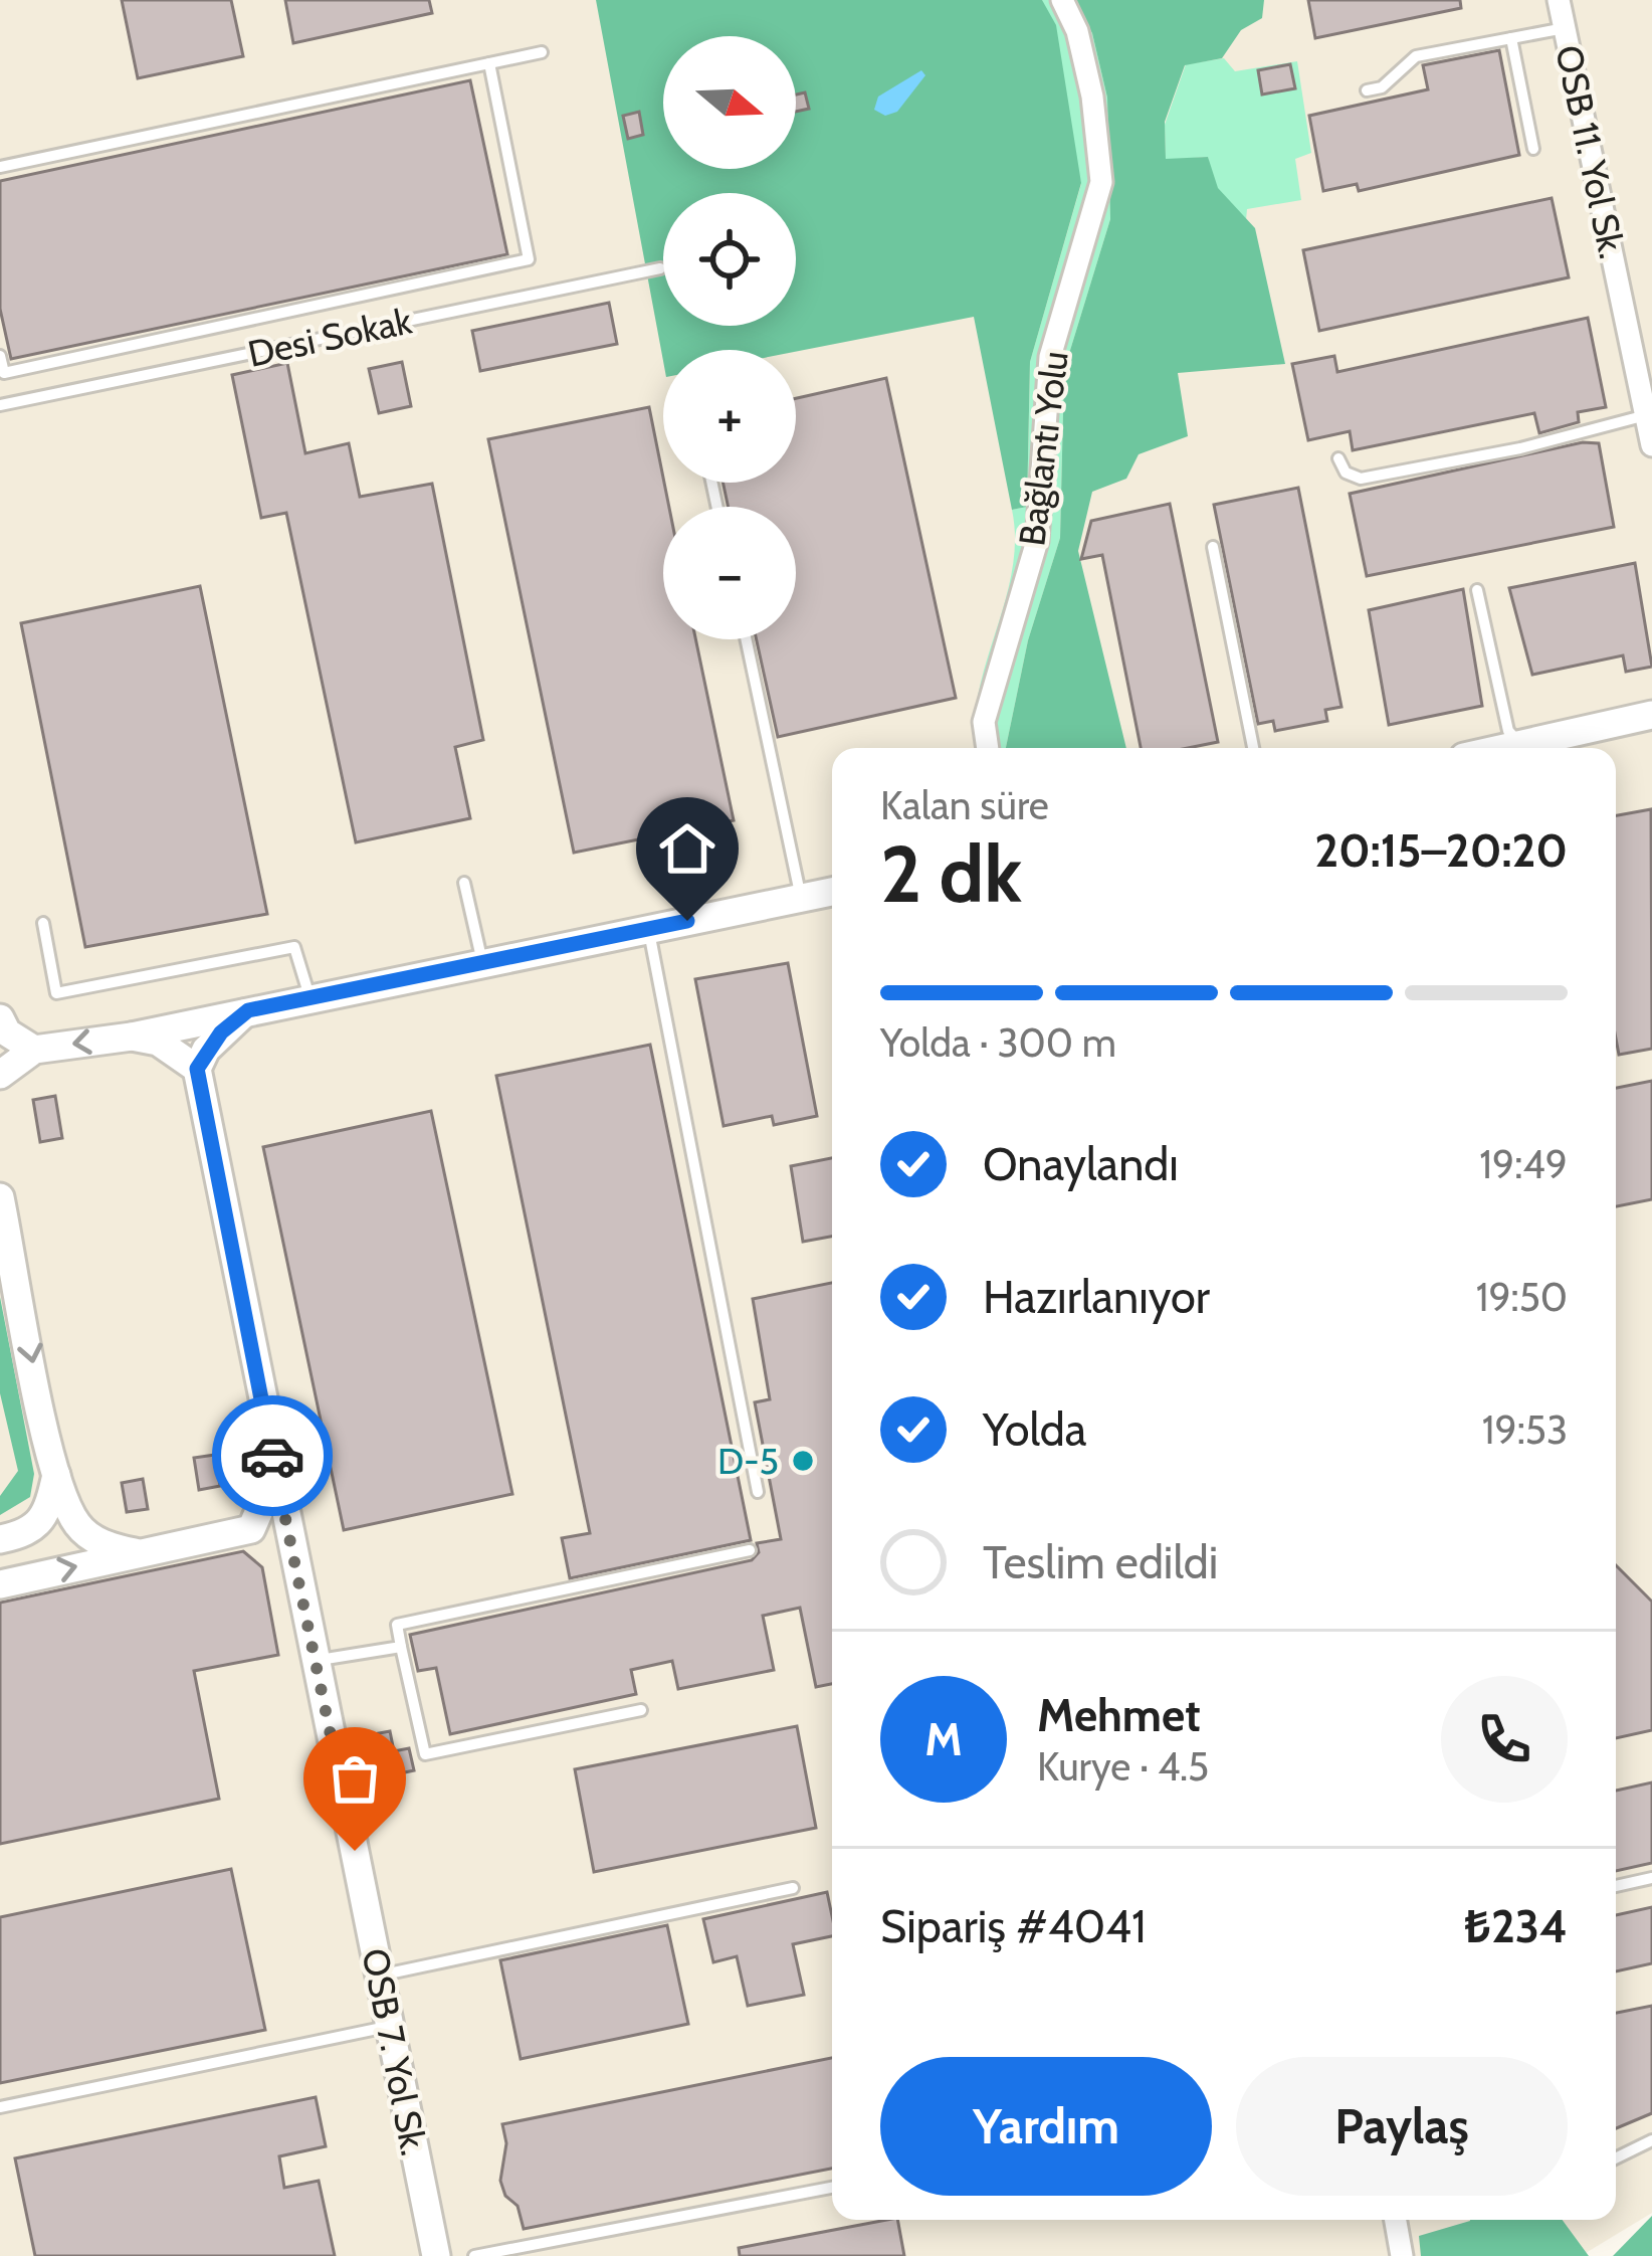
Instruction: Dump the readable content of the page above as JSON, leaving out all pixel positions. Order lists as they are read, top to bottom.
{
  "streets": {
    "street": ["OSB 11. Yol Sk.", "Bağlantı Yolu", "OSB 7. Yol Sk."],
    "lane": ["Desi Sokak"]
  },
  "places": ["D-5"],
  "north": "right",
  "page": {
    "map_buttons": ["+", "−"],
    "heading": ["2 dk", "Kalan süre", "20:15–20:20"],
    "panel": [
      "Mehmet",
      "Kurye · 4.5",
      "Sipariş #4041",
      "₺234"
    ],
    "bar": "Yolda · 300 m",
    "list": [
      ["Onaylandı", "19:49"],
      ["Hazırlanıyor", "19:50"],
      ["Yolda", "19:53"],
      "Teslim edildi"
    ],
    "round": "M",
    "buttons": ["Yardım", "Paylaş"]
  }
}
